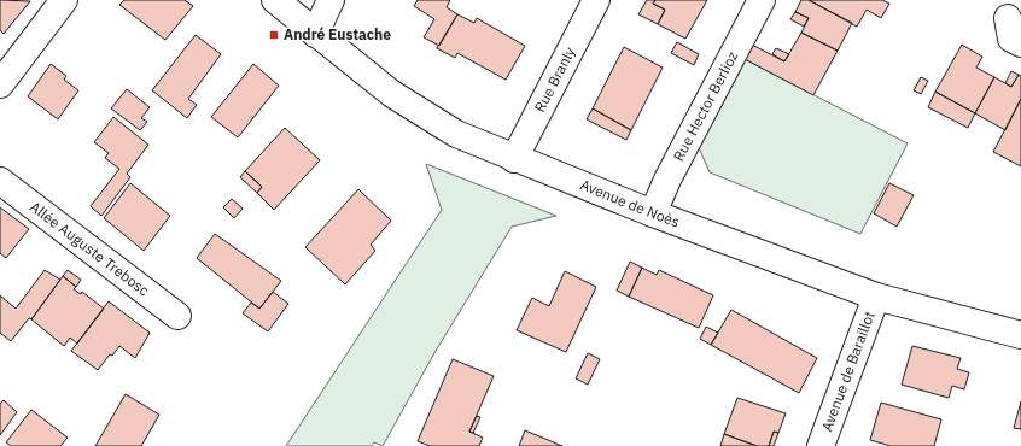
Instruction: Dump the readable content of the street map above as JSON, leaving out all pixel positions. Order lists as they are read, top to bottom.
{
  "streets": {
    "street": [
      "Rue Branly",
      "Rue Hector Berlioz",
      "Avenue de Noès",
      "Allée Auguste Trebosc",
      "Avenue de Baraillot"
    ]
  },
  "crossings": [
    ["Rue Branly", "Avenue de Noès"],
    ["Rue Hector Berlioz", "Avenue de Noès"],
    ["Avenue de Noès", "Avenue de Baraillot"]
  ],
  "places": {
    "transit": ["André Eustache"]
  }
}
